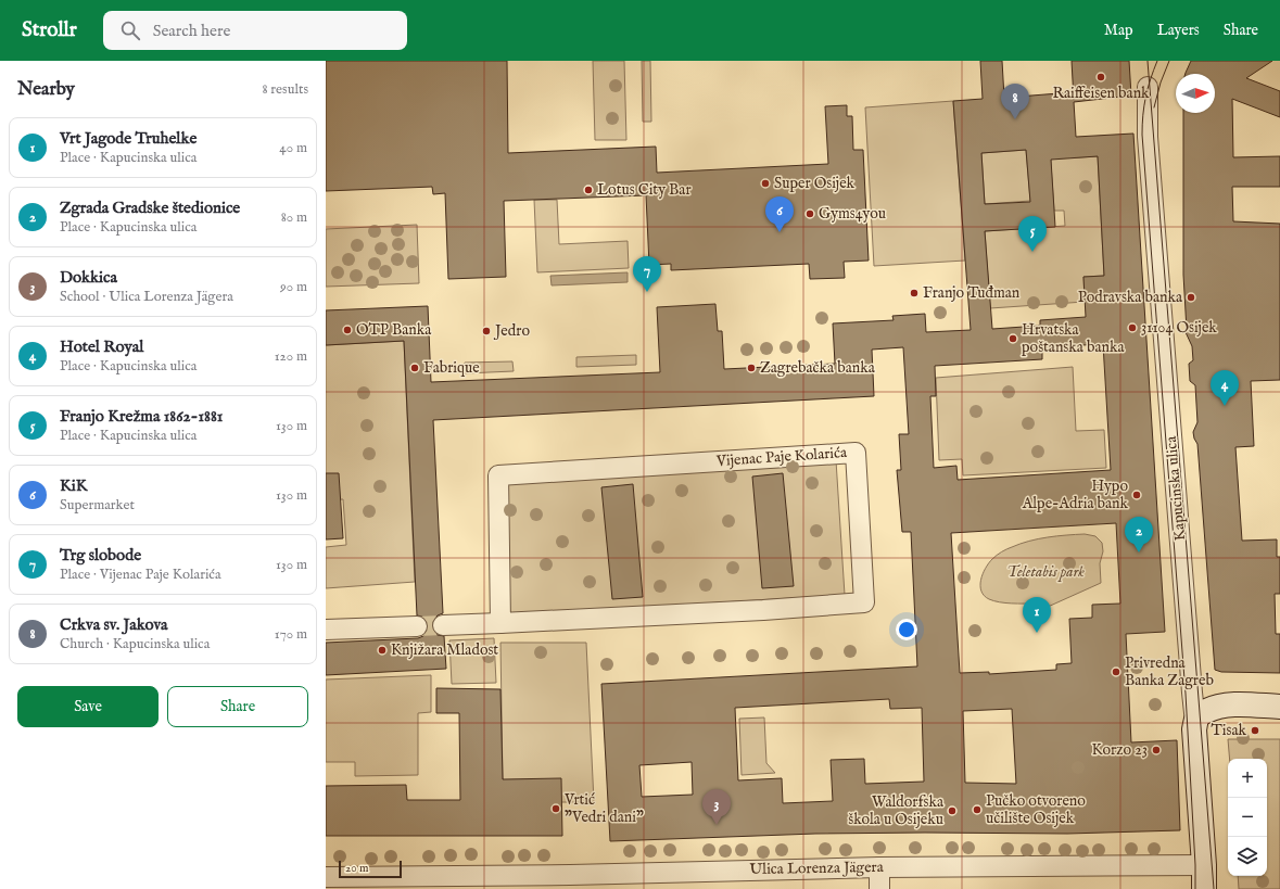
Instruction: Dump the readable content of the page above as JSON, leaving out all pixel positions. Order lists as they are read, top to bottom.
{
  "streets": {
    "street": ["Vijenac Paje Kolarića", "Kapucinska ulica", "Ulica Lorenza Jägera"]
  },
  "crossings": [
    ["Kapucinska ulica", "Ulica Lorenza Jägera"]
  ],
  "parks": ["Teletabis park"],
  "places": [
    "Raiffeisen bank",
    "Super Osijek",
    "Lotus City Bar",
    "Gyms4you",
    "Franjo Tuđman",
    "Podravska banka",
    "31104 Osijek",
    "OTP Banka",
    "Jedro",
    "Hrvatska poštanska banka",
    "Fabrique",
    "Zagrebačka banka",
    "Hypo Alpe-Adria bank",
    "Knjižara Mladost",
    "Privredna Banka Zagreb",
    "Tisak",
    "Korzo 23",
    "Vrtić \"Vedri dani\"",
    "Pučko otvoreno učilište Osijek",
    "Waldorfska škola u Osijeku"
  ],
  "scale_bar": "20 m",
  "north": "right",
  "page": {
    "header": "Strollr",
    "search": "Search here",
    "nav": ["Map", "Layers", "Share"],
    "heading": ["Nearby", "8 results"],
    "pins": [
      "8",
      "6",
      "5",
      "7",
      "4",
      "2",
      "1",
      "3"
    ],
    "list": [
      {
        "mark": "1",
        "name": "Vrt Jagode Truhelke",
        "note": "Place · Kapucinska ulica",
        "value": "40 m"
      },
      {
        "mark": "2",
        "name": "Zgrada Gradske štedionice",
        "note": "Place · Kapucinska ulica",
        "value": "80 m"
      },
      {
        "mark": "3",
        "name": "Dokkica",
        "note": "School · Ulica Lorenza Jägera",
        "value": "90 m"
      },
      {
        "mark": "4",
        "name": "Hotel Royal",
        "note": "Place · Kapucinska ulica",
        "value": "120 m"
      },
      {
        "mark": "5",
        "name": "Franjo Krežma 1862-1881",
        "note": "Place · Kapucinska ulica",
        "value": "130 m"
      },
      {
        "mark": "6",
        "name": "KiK",
        "note": "Supermarket",
        "value": "130 m"
      },
      {
        "mark": "7",
        "name": "Trg slobode",
        "note": "Place · Vijenac Paje Kolarića",
        "value": "130 m"
      },
      {
        "mark": "8",
        "name": "Crkva sv. Jakova",
        "note": "Church · Kapucinska ulica",
        "value": "170 m"
      }
    ],
    "buttons": ["Save", "Share"],
    "map_buttons": ["+", "−"],
    "scale": "20 m"
  }
}
